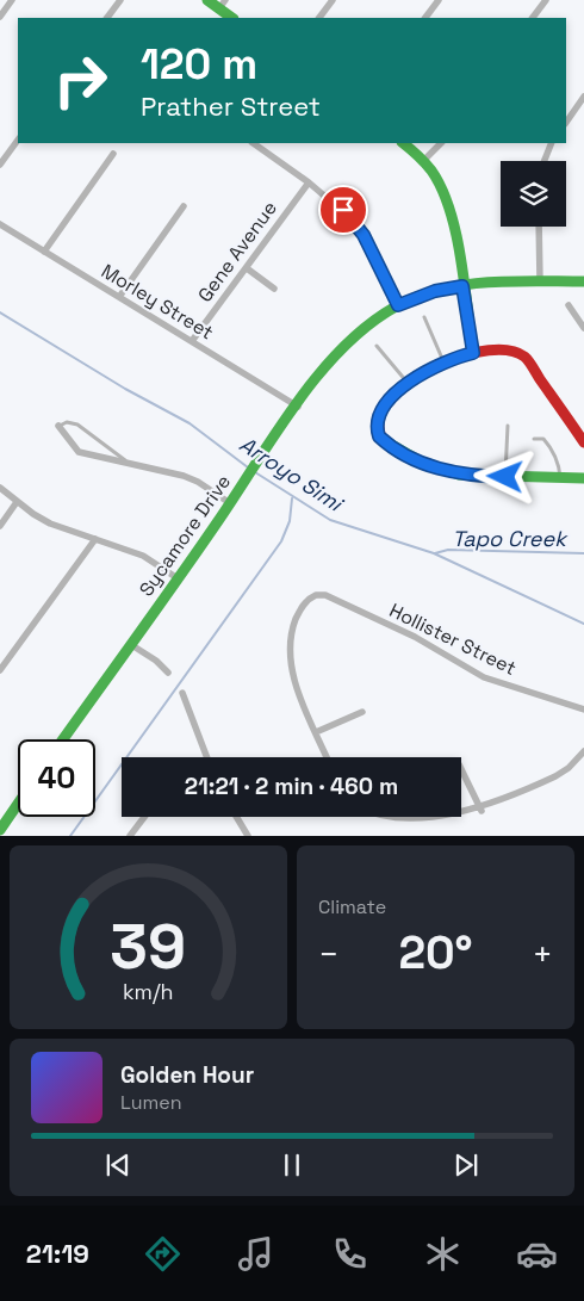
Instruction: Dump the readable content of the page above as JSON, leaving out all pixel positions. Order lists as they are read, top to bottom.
{
  "streets": {
    "main road": ["Sycamore Drive"],
    "street": ["Gene Avenue", "Morley Street", "Hollister Street"]
  },
  "crossings": [
    ["Gene Avenue", "Morley Street"],
    ["Morley Street", "Sycamore Drive"]
  ],
  "water": ["Arroyo Simi", "Tapo Creek"],
  "page": {
    "turn": ["120 m", "Prather Street"],
    "limit": "40",
    "trip": "21:21 · 2 min · 460 m",
    "tile": "Climate",
    "heat": ["−", "20°", "+"],
    "song": ["Golden Hour", "Lumen"],
    "tabs": "21:19",
    "gauge": ["39", "km/h"]
  }
}
